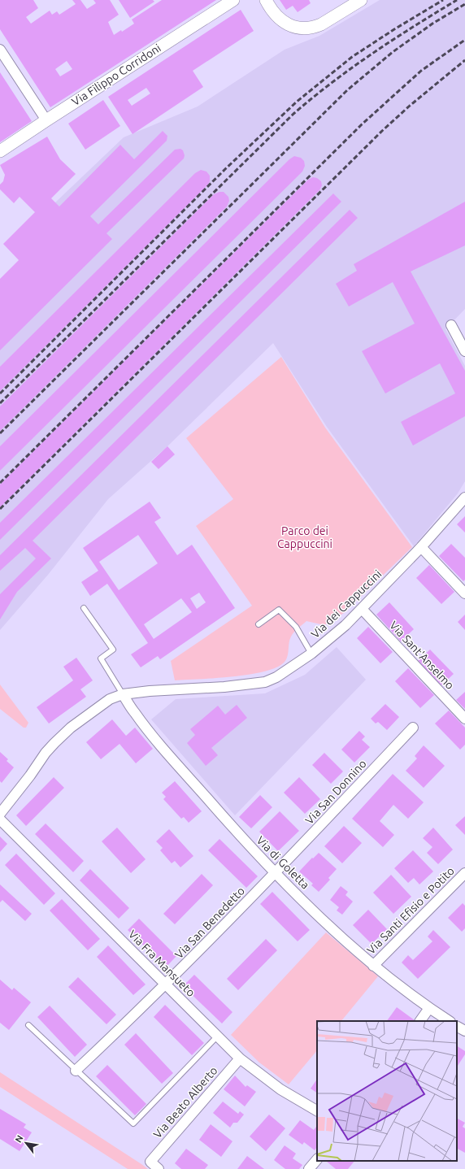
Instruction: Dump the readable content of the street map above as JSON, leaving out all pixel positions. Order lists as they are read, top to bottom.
{
  "streets": {
    "street": [
      "Via Filippo Corridoni",
      "Via dei Cappuccini",
      "Via Sant'Anselmo",
      "Via San Donnino",
      "Via di Goletta",
      "Via Santi Efisio e Potito",
      "Via San Benedetto",
      "Via Fra Mansueto",
      "Via Beato Alberto"
    ]
  },
  "crossings": [
    ["Via dei Cappuccini", "Via Sant'Anselmo"],
    ["Via dei Cappuccini", "Via di Goletta"],
    ["Via San Donnino", "Via di Goletta"],
    ["Via San Donnino", "Via San Benedetto"],
    ["Via di Goletta", "Via Santi Efisio e Potito"],
    ["Via di Goletta", "Via San Benedetto"],
    ["Via San Benedetto", "Via Fra Mansueto"],
    ["Via Fra Mansueto", "Via Beato Alberto"]
  ],
  "parks": ["Parco dei Cappuccini"],
  "north": "top left"
}
